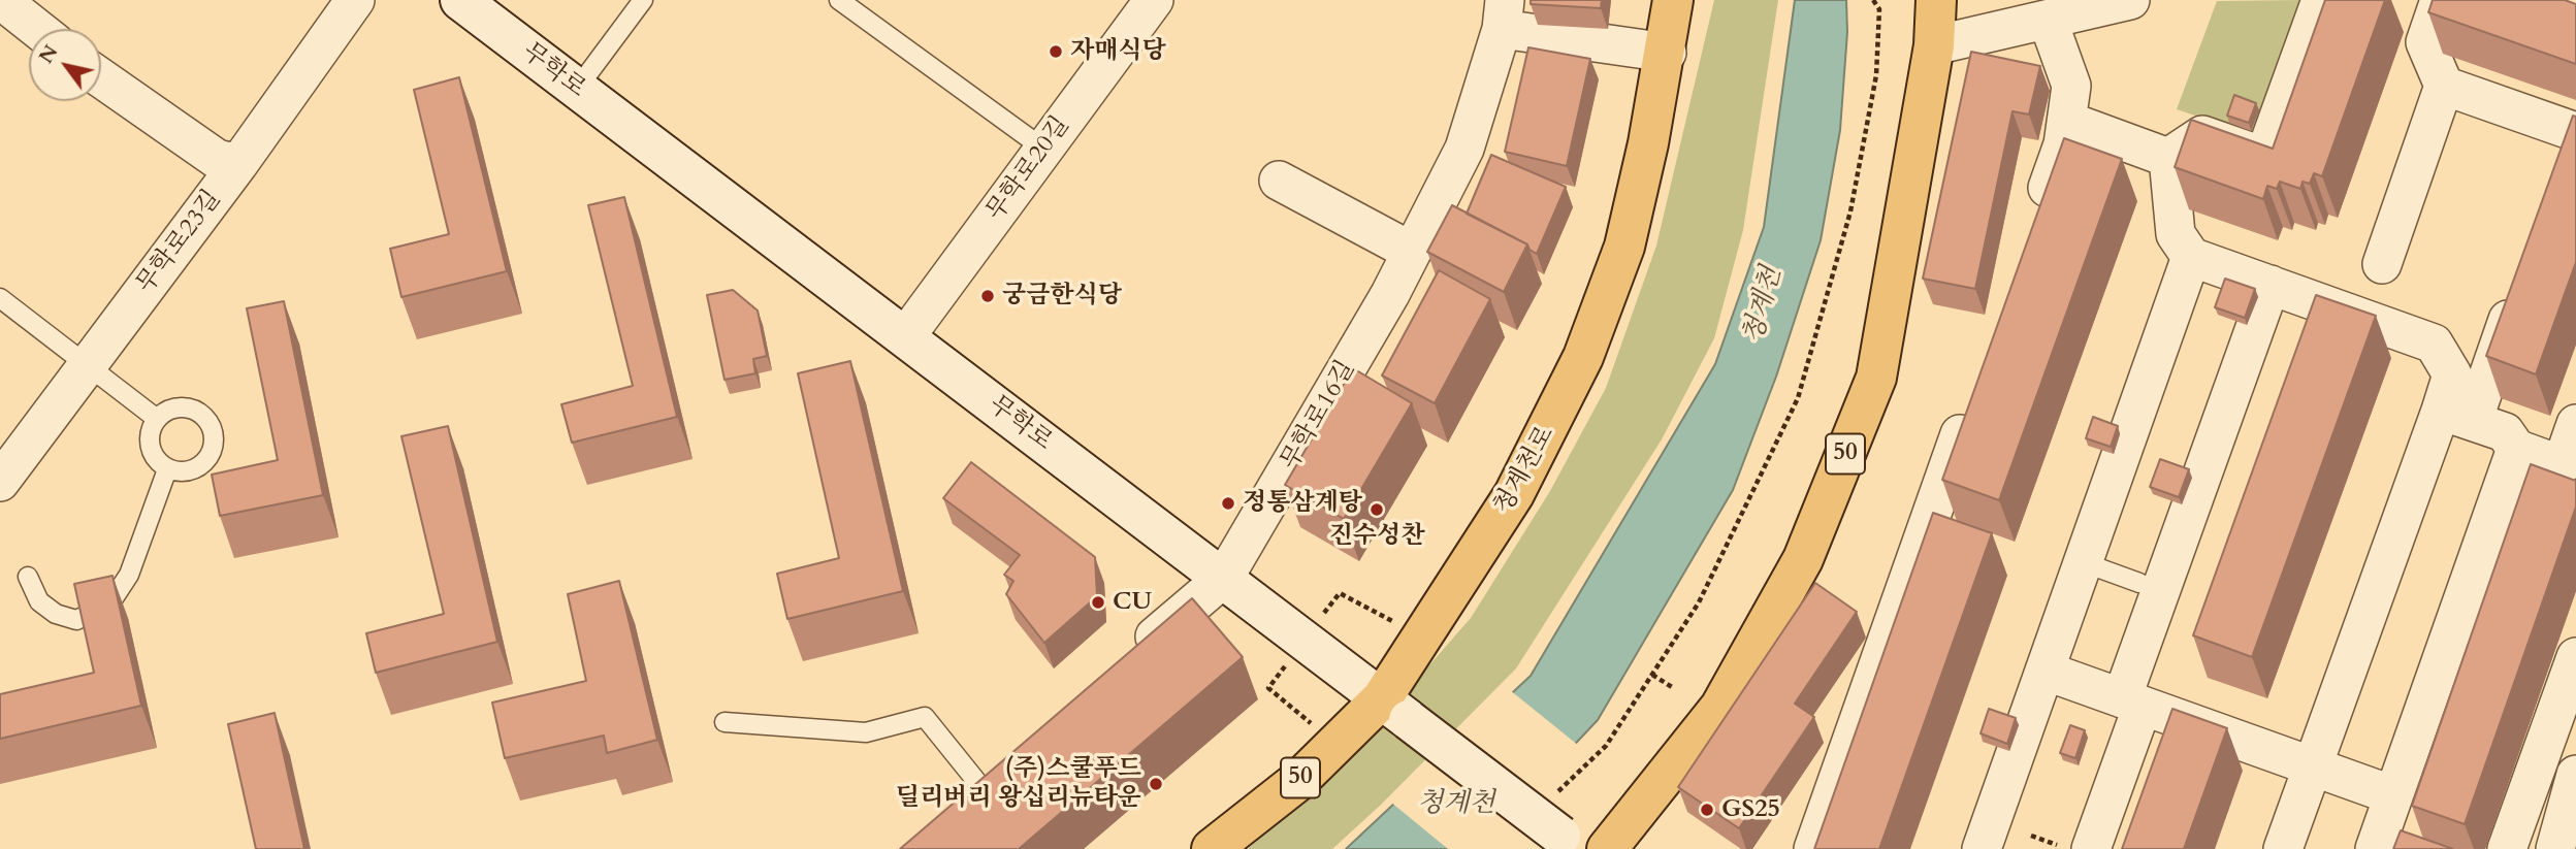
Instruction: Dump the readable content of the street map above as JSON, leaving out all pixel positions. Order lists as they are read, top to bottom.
{
  "streets": {
    "main road": ["무학로", "50", "청계천로"],
    "street": ["무학로20길", "무학로23길", "무학로16길"]
  },
  "crossings": [
    ["무학로", "무학로20길"],
    ["무학로", "무학로16길"],
    ["무학로", "청계천로"]
  ],
  "water": ["청계천"],
  "places": [
    "자매식당",
    "궁금한식당",
    "정통삼계탕",
    "진수성찬",
    "CU",
    "(주)스쿨푸드 딜리버리 왕십리뉴타운",
    "GS25"
  ],
  "north": "top left"
}
